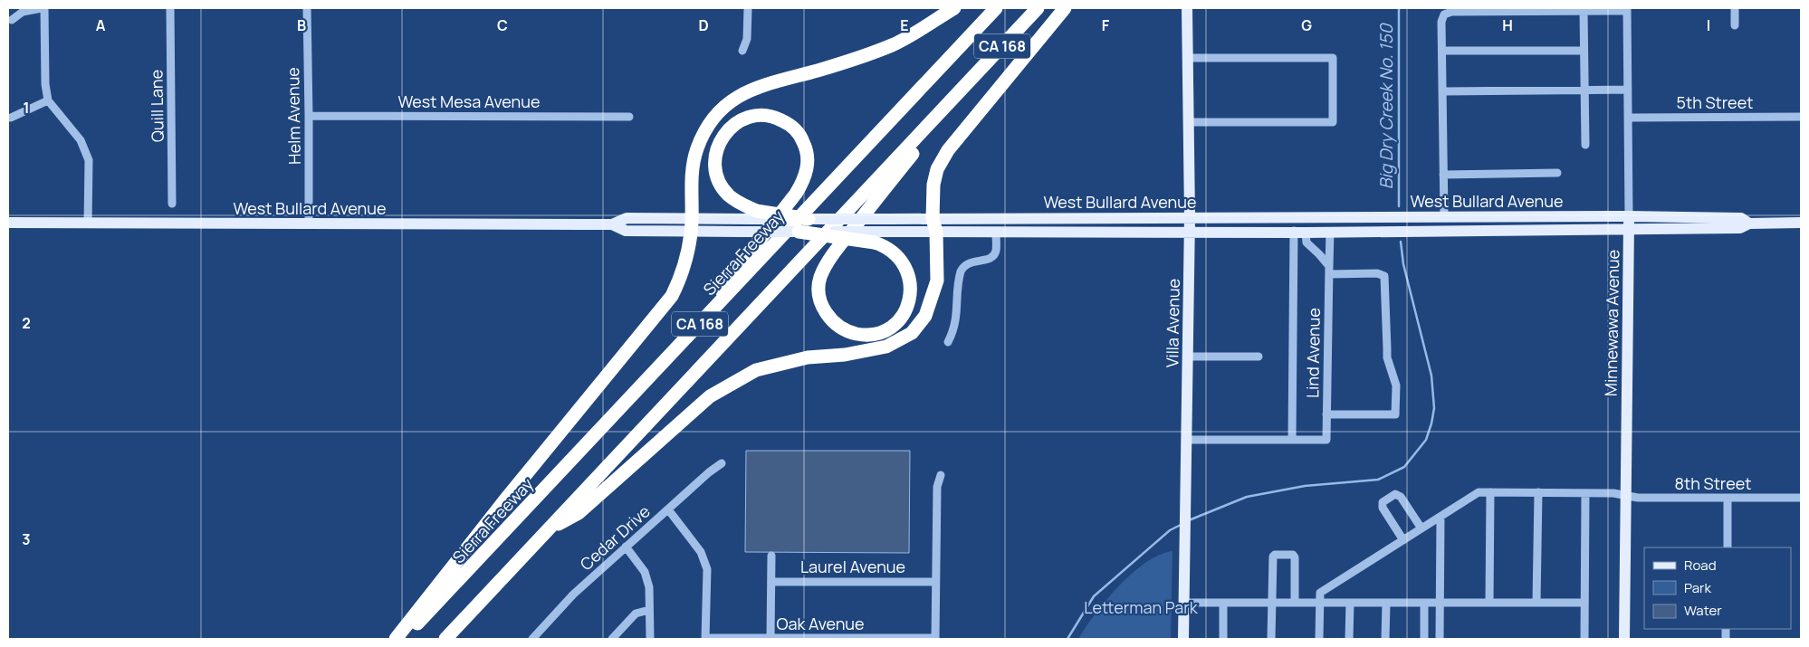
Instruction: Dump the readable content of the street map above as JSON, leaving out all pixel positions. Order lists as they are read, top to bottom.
{
  "streets": {
    "highway": ["CA 168", "Sierra Freeway"],
    "main road": ["West Bullard Avenue", "Villa Avenue", "Minnewawa Avenue"],
    "street": [
      "West Mesa Avenue",
      "5th Street",
      "Quill Lane",
      "Helm Avenue",
      "Lind Avenue",
      "8th Street",
      "Cedar Drive",
      "Laurel Avenue",
      "Oak Avenue"
    ]
  },
  "crossings": [
    ["West Mesa Avenue", "Helm Avenue"],
    ["5th Street", "Minnewawa Avenue"],
    ["Helm Avenue", "West Bullard Avenue"],
    ["West Bullard Avenue", "Villa Avenue"],
    ["West Bullard Avenue", "Minnewawa Avenue"],
    ["West Bullard Avenue", "Lind Avenue"],
    ["Minnewawa Avenue", "8th Street"]
  ],
  "water": ["Big Dry Creek No. 150"],
  "parks": ["Letterman Park"],
  "legend": ["Road", "Park", "Water"],
  "grid": {
    "columns": [
      "A",
      "B",
      "C",
      "D",
      "E",
      "F",
      "G",
      "H",
      "I"
    ],
    "rows": ["1", "2", "3"]
  }
}
